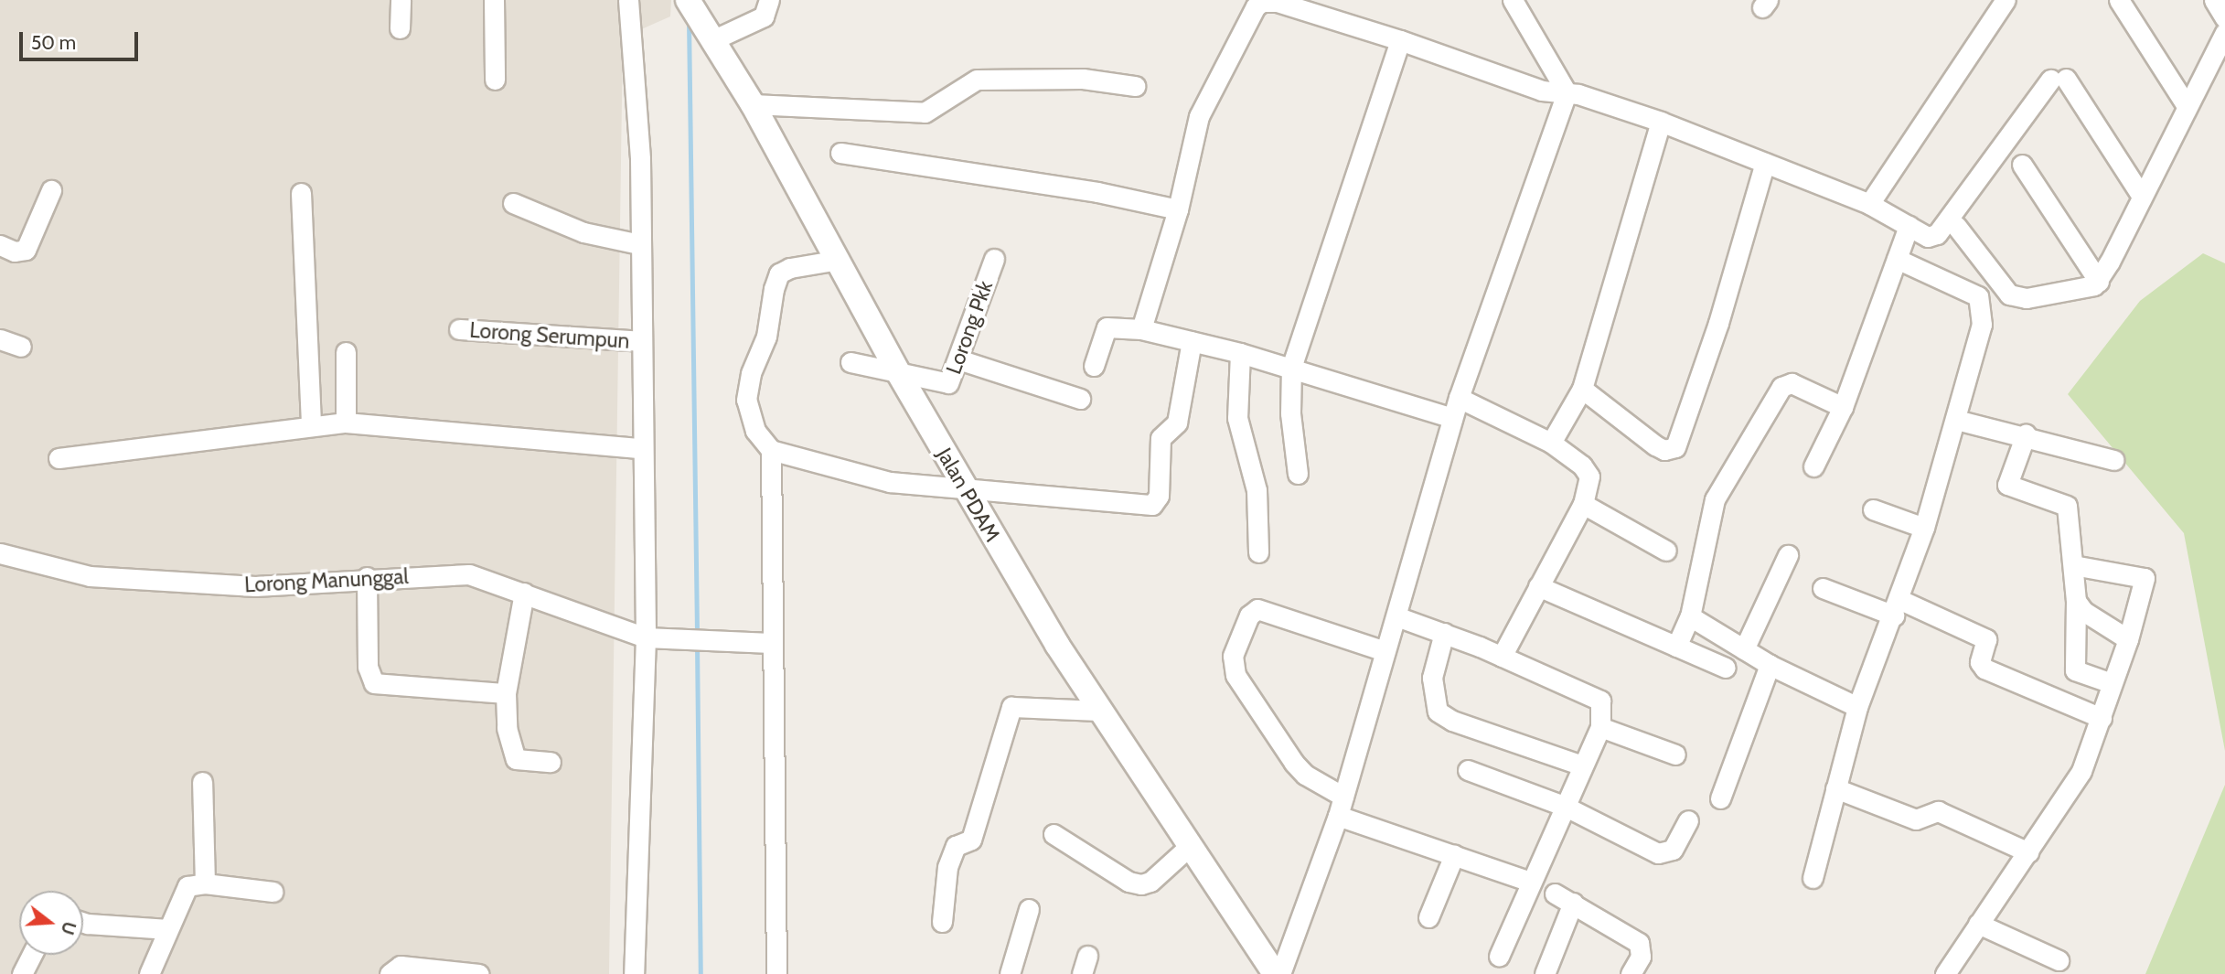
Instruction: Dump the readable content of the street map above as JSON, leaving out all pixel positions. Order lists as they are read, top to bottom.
{
  "streets": {
    "street": [
      "Lorong Pkk",
      "Lorong Serumpun",
      "Jalan PDAM",
      "Lorong Manunggal"
    ]
  },
  "crossings": [
    ["Lorong Pkk", "Jalan PDAM"]
  ],
  "scale_bar": "50 m",
  "north": "right"
}
